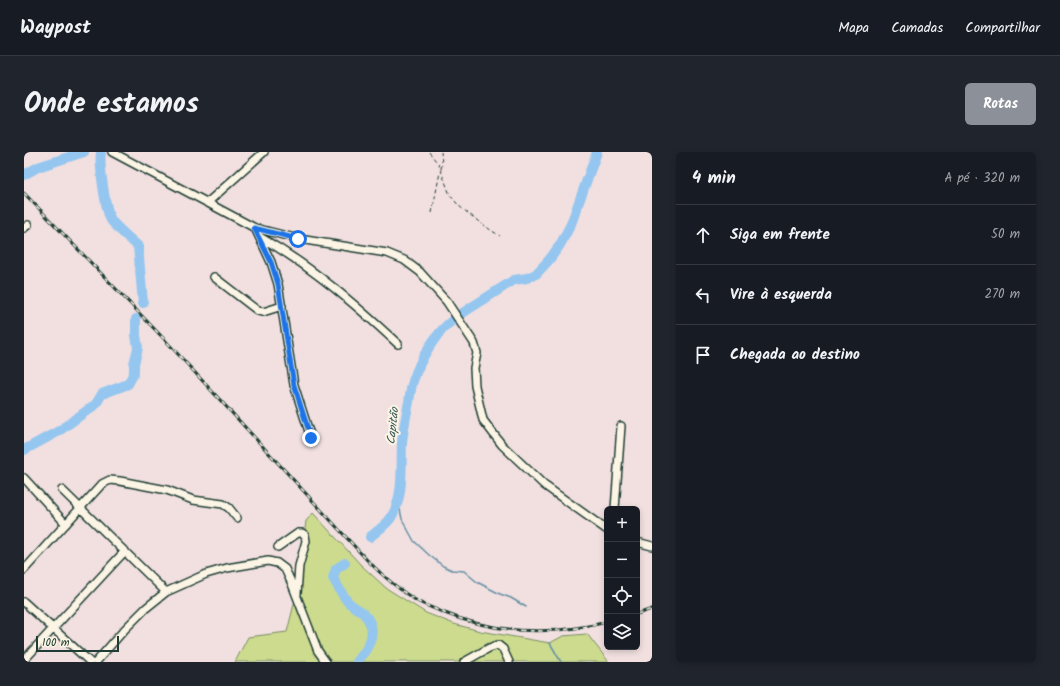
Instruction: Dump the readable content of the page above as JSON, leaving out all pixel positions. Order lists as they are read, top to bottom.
{
  "water": ["Capitão"],
  "scale_bar": "100 m",
  "page": {
    "header": "Waypost",
    "nav": ["Mapa", "Camadas", "Compartilhar"],
    "title": "Onde estamos",
    "buttons": "Rotas",
    "heading": ["4 min", "A pé · 320 m"],
    "list": [
      ["Siga em frente", "50 m"],
      ["Vire à esquerda", "270 m"],
      "Chegada ao destino"
    ],
    "map_buttons": ["+", "−"],
    "scale": "100 m"
  }
}
